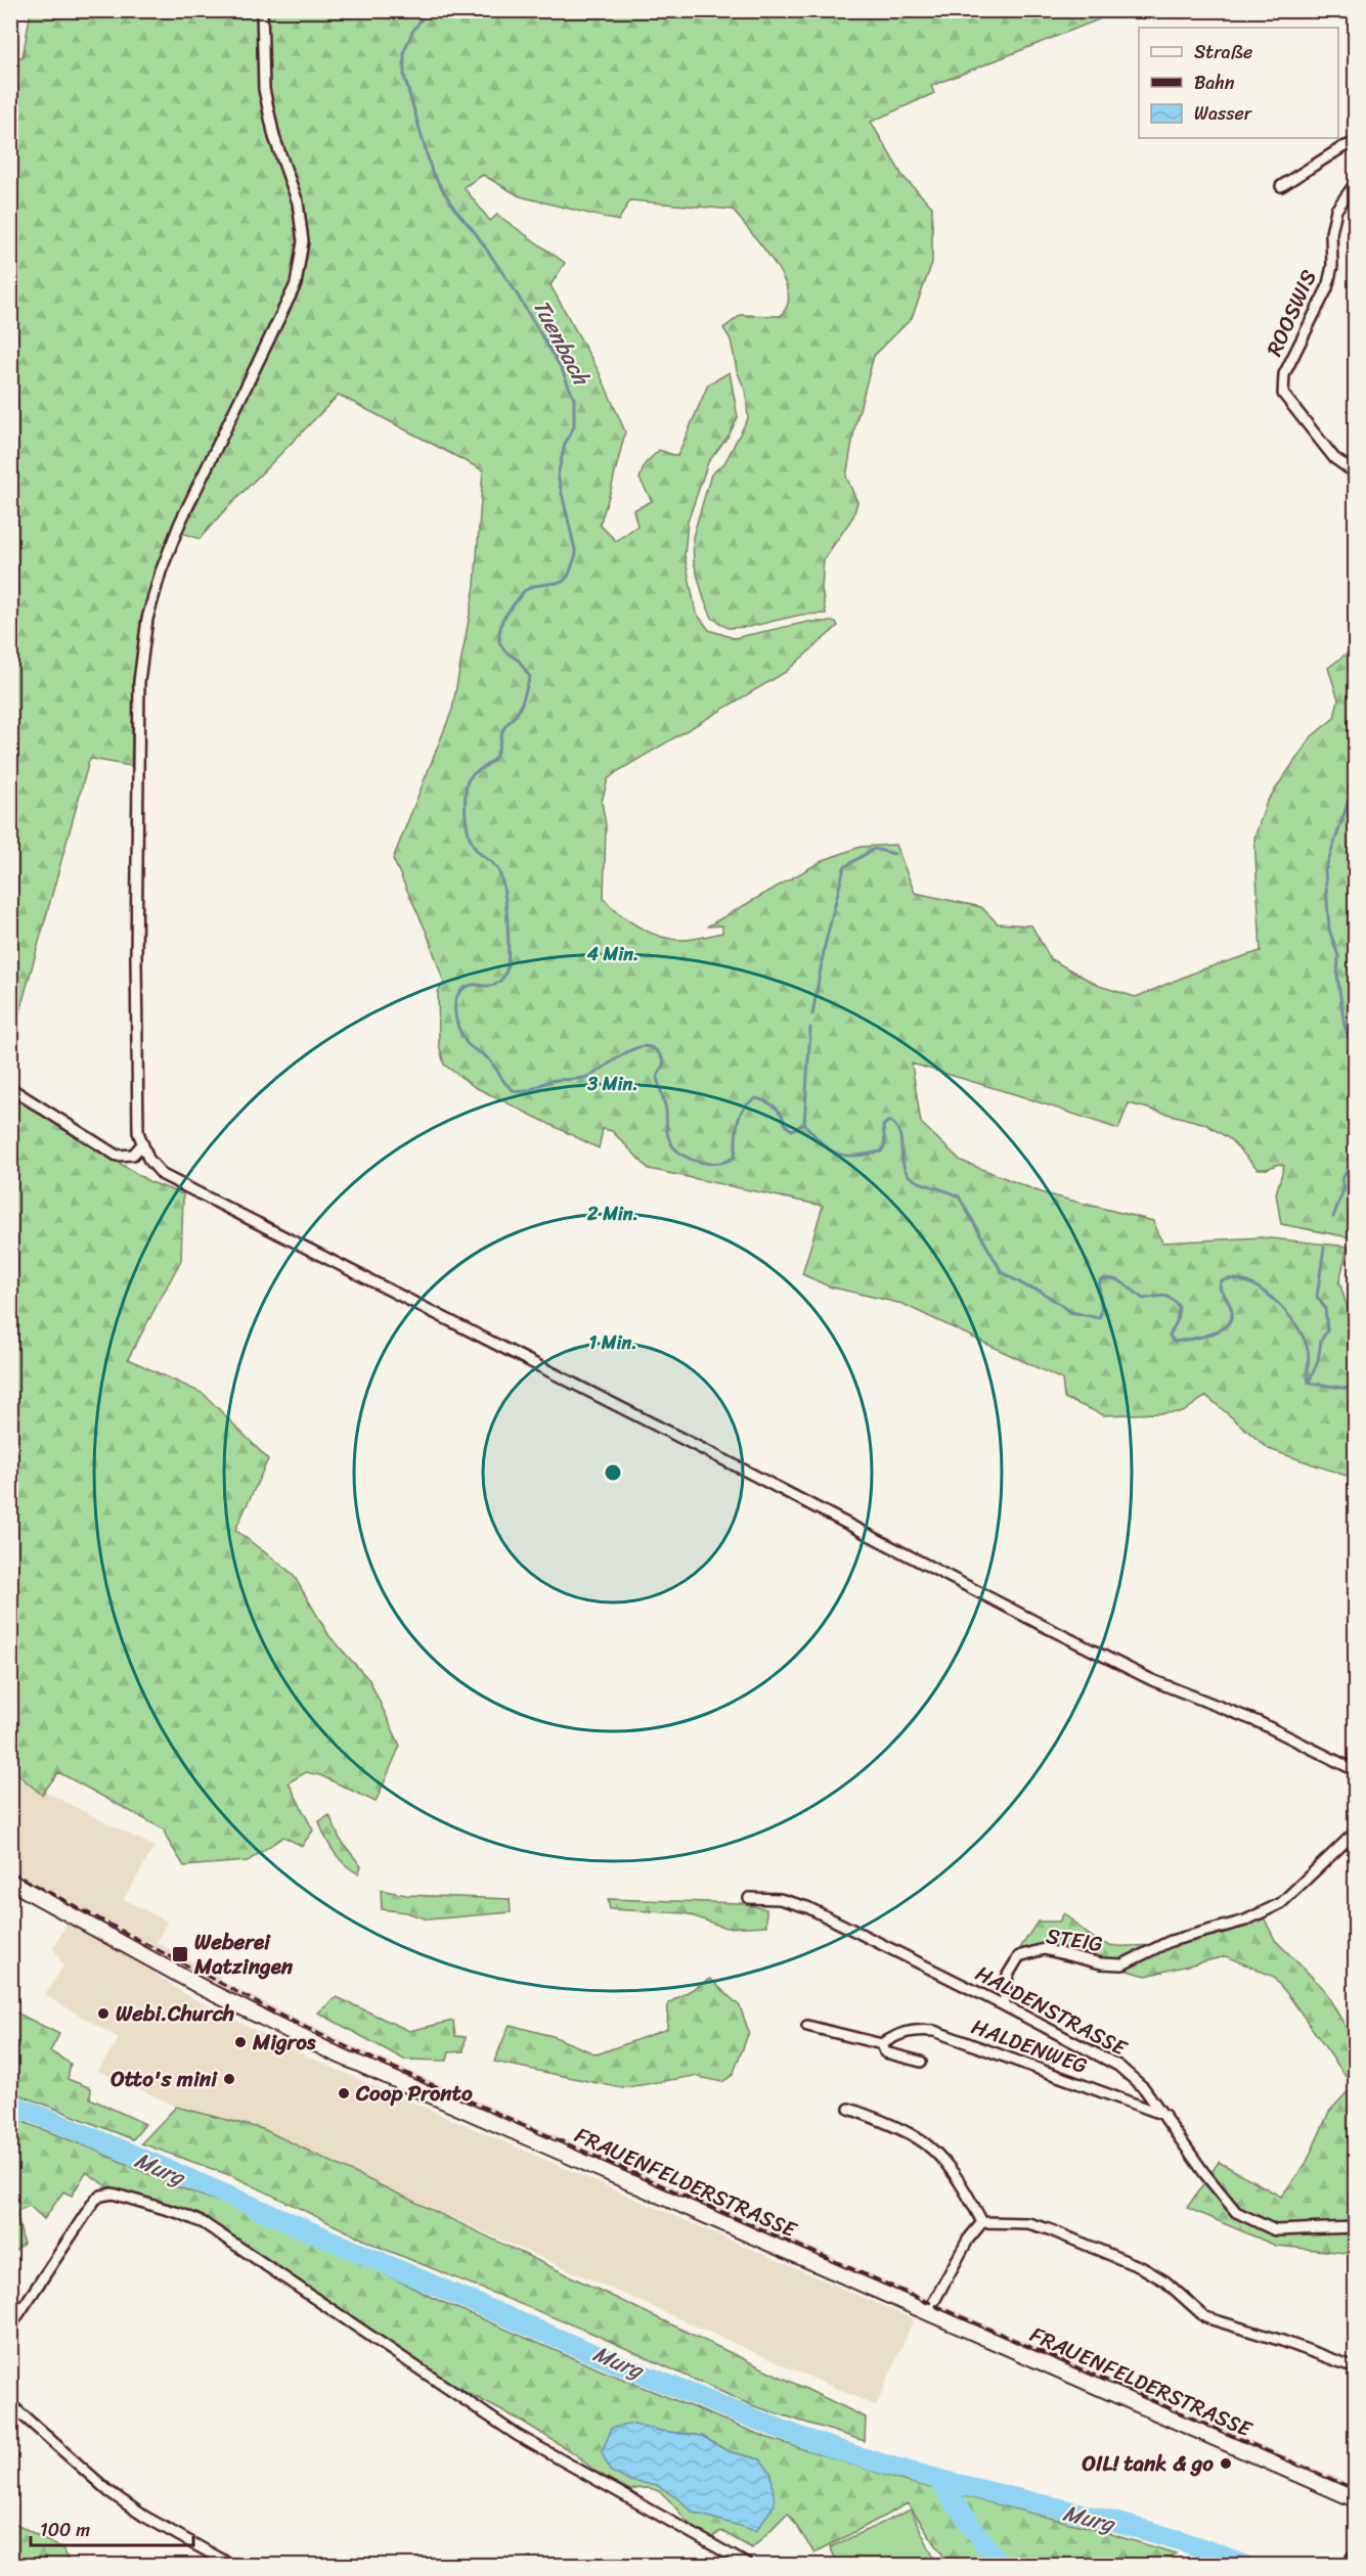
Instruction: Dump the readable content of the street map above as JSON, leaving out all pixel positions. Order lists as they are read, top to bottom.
{
  "streets": {
    "main road": ["FRAUENFELDERSTRASSE"],
    "street": [
      "ROOSWIS",
      "STEIG",
      "HALDENSTRASSE",
      "HALDENWEG"
    ]
  },
  "crossings": [
    ["STEIG", "HALDENSTRASSE"],
    ["HALDENSTRASSE", "HALDENWEG"]
  ],
  "water": ["Tuenbach", "Murg"],
  "places": {
    "transit": ["Weberei Matzingen"],
    "other": [
      "Webi.Church",
      "Migros",
      "Otto's mini",
      "Coop Pronto",
      "OIL! tank & go"
    ]
  },
  "legend": ["Straße", "Bahn", "Wasser"],
  "scale_bar": "100 m",
  "rings": [
    "4 Min.",
    "3 Min.",
    "2 Min.",
    "1 Min."
  ]
}
